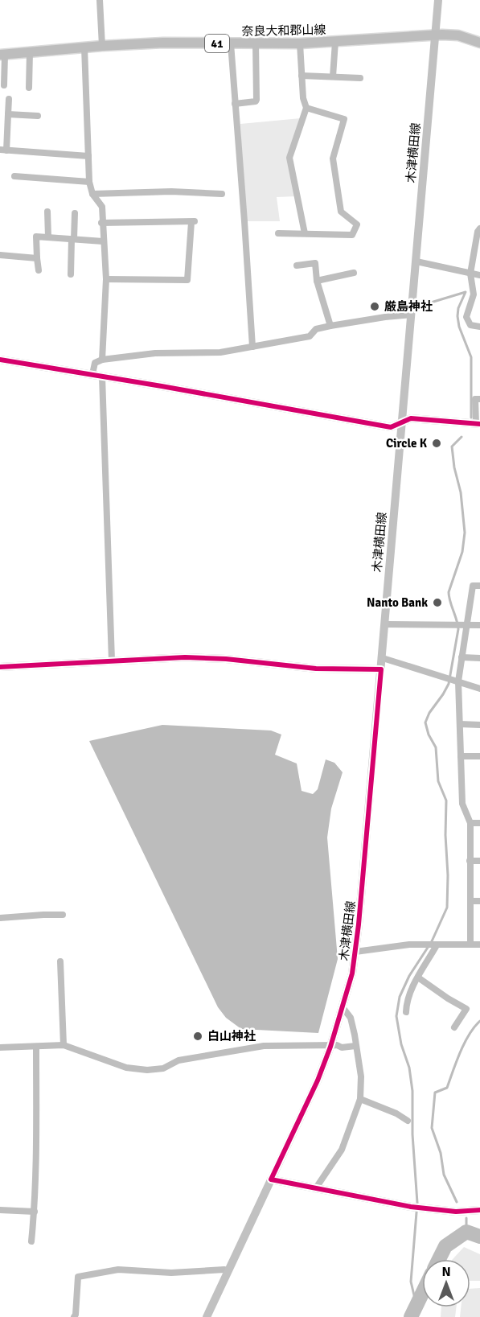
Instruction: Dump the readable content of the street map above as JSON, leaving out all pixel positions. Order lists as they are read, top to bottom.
{
  "streets": {
    "main road": ["奈良大和郡山線", "41", "木津横田線"]
  },
  "crossings": [
    ["奈良大和郡山線", "木津横田線"]
  ],
  "places": [
    "厳島神社",
    "Circle K",
    "Nanto Bank",
    "白山神社"
  ],
  "north": "top"
}
